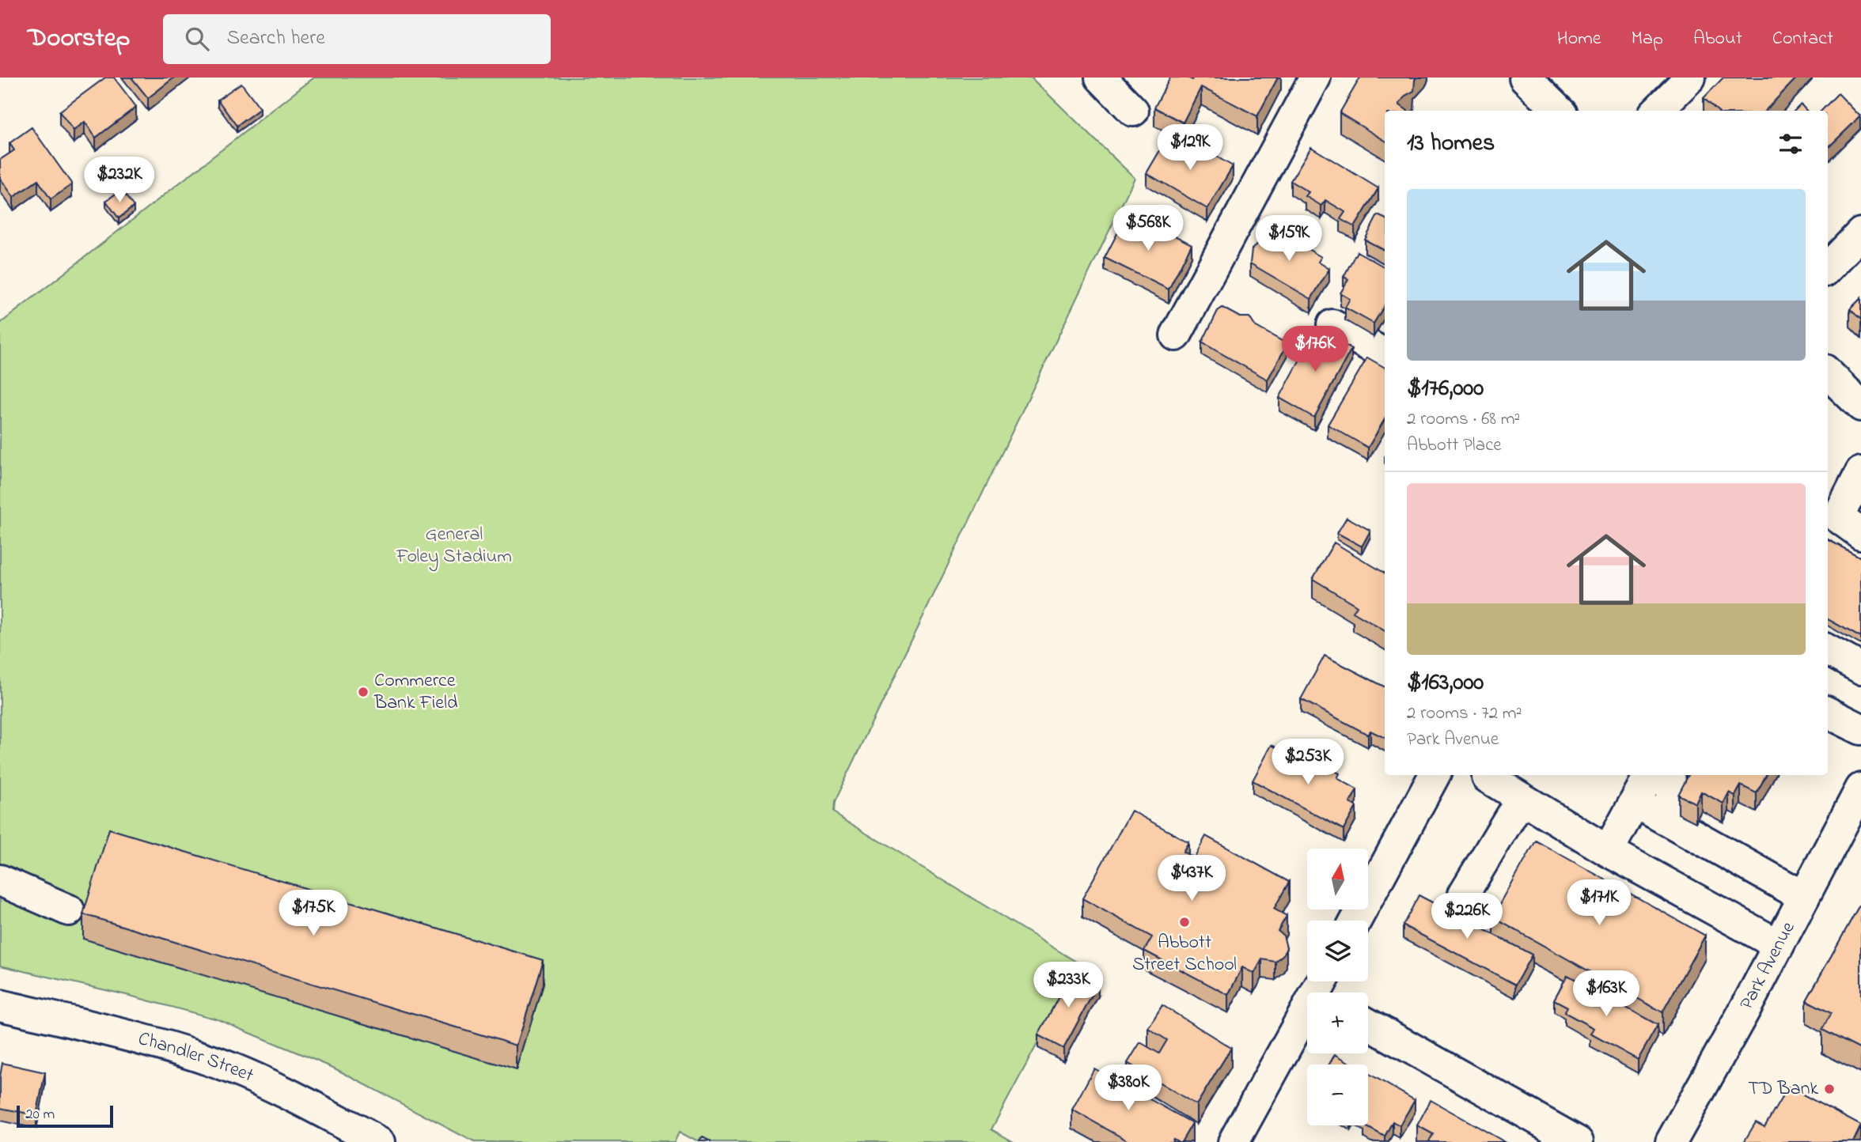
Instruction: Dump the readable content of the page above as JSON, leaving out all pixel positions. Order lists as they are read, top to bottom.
{
  "streets": {
    "main road": ["Park Avenue", "Chandler Street"]
  },
  "parks": ["General Foley Stadium"],
  "places": ["Commerce Bank Field", "Abbott Street School", "TD Bank"],
  "scale_bar": "20 m",
  "north": "top",
  "page": {
    "header": "Doorstep",
    "search": "Search here",
    "nav": [
      "Home",
      "Map",
      "About",
      "Contact"
    ],
    "heading": "13 homes",
    "price": [
      "$129K",
      "$232K",
      "$568K",
      "$159K",
      "$176K",
      "$253K",
      "$437K",
      "$171K",
      "$175K",
      "$226K",
      "$233K",
      "$163K",
      "$380K"
    ],
    "list": [
      {
        "name": "$176,000",
        "note": "2 rooms · 68 m² · Abbott Place"
      },
      {
        "name": "$163,000",
        "note": "2 rooms · 72 m² · Park Avenue"
      }
    ],
    "map_buttons": ["+", "−"],
    "scale": "20 m"
  }
}
